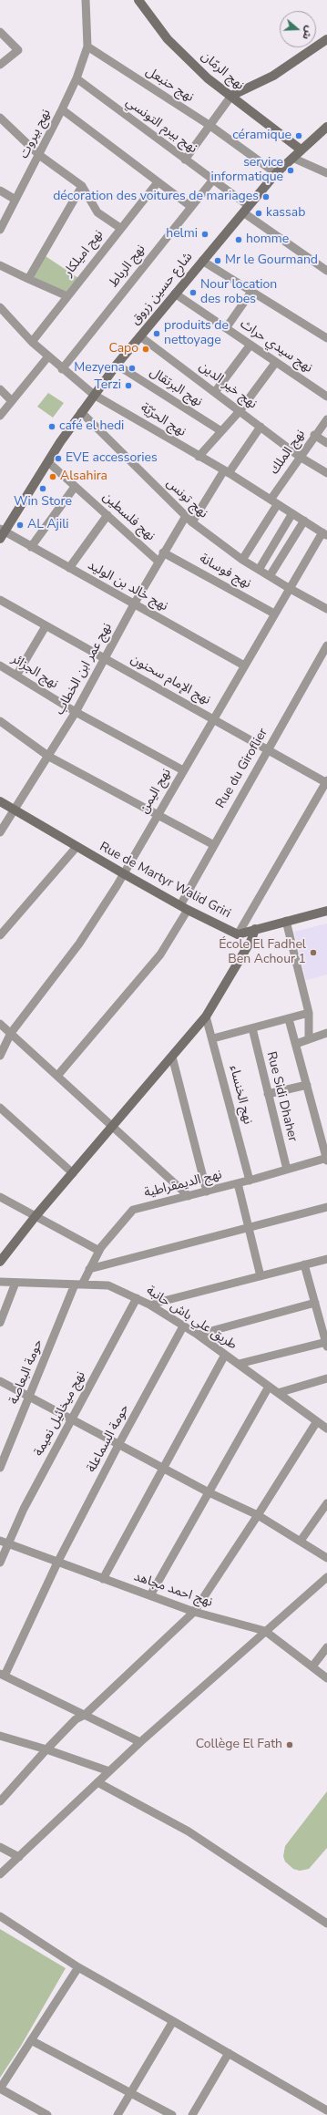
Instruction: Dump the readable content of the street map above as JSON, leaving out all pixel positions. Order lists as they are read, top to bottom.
{
  "streets": {
    "street": [
      "نهج الرمّان",
      "نهج حنبعل",
      "نهج بيرم التونسي",
      "نهج بيروت",
      "نهج اميلكار",
      "نهج الرباط",
      "شارع حسين زروق",
      "نهج سيدي حراث",
      "نهج خير الدين",
      "نهج البرتقال",
      "نهج الحرّيّة",
      "نهج الملك",
      "نهج تونس",
      "نهج فلسطين",
      "نهج فوسانة",
      "نهج خالد بن الوليد",
      "نهج عمر ابن الخطاب",
      "نهج الجزائر",
      "نهج الإمام سحنون",
      "Rue du Giroflier",
      "نهج اليمن",
      "Rue de Martyr Walid Griri",
      "نهج الخنساء",
      "Rue Sidi Dhaher",
      "نهج الديمقراطية",
      "طريق علي باش حانبة",
      "حومة البعاصة",
      "نهج ميخائيل نعيمة",
      "حومة السماعلة",
      "نهج احمد مجاهد"
    ]
  },
  "crossings": [
    ["نهج الرمّان", "شارع حسين زروق"],
    ["نهج حنبعل", "نهج بيروت"],
    ["نهج حنبعل", "شارع حسين زروق"],
    ["نهج بيرم التونسي", "نهج بيروت"],
    ["نهج بيرم التونسي", "نهج الرباط"],
    ["نهج بيرم التونسي", "شارع حسين زروق"],
    ["نهج اميلكار", "نهج الحرّيّة"],
    ["نهج الرباط", "نهج الحرّيّة"],
    ["شارع حسين زروق", "نهج سيدي حراث"],
    ["شارع حسين زروق", "نهج خير الدين"],
    ["شارع حسين زروق", "نهج البرتقال"],
    ["شارع حسين زروق", "نهج الحرّيّة"],
    ["شارع حسين زروق", "نهج تونس"],
    ["شارع حسين زروق", "نهج فلسطين"],
    ["شارع حسين زروق", "نهج خالد بن الوليد"],
    ["نهج خير الدين", "نهج الملك"],
    ["نهج الحرّيّة", "نهج الملك"],
    ["نهج الحرّيّة", "نهج اليمن"],
    ["نهج تونس", "نهج عمر ابن الخطاب"],
    ["نهج تونس", "نهج اليمن"],
    ["نهج فلسطين", "نهج عمر ابن الخطاب"],
    ["نهج فوسانة", "نهج عمر ابن الخطاب"],
    ["نهج فوسانة", "نهج اليمن"],
    ["نهج خالد بن الوليد", "نهج عمر ابن الخطاب"],
    ["نهج خالد بن الوليد", "نهج اليمن"],
    ["نهج عمر ابن الخطاب", "نهج الجزائر"],
    ["نهج عمر ابن الخطاب", "نهج الإمام سحنون"],
    ["نهج عمر ابن الخطاب", "Rue de Martyr Walid Griri"],
    ["نهج الجزائر", "نهج اليمن"],
    ["نهج الإمام سحنون", "Rue du Giroflier"],
    ["نهج الإمام سحنون", "نهج اليمن"],
    ["Rue du Giroflier", "Rue de Martyr Walid Griri"],
    ["نهج اليمن", "Rue de Martyr Walid Griri"],
    ["نهج الخنساء", "نهج الديمقراطية"],
    ["Rue Sidi Dhaher", "نهج الديمقراطية"],
    ["نهج الديمقراطية", "طريق علي باش حانبة"],
    ["نهج الديمقراطية", "حومة البعاصة"],
    ["طريق علي باش حانبة", "حومة البعاصة"],
    ["طريق علي باش حانبة", "نهج ميخائيل نعيمة"],
    ["طريق علي باش حانبة", "حومة السماعلة"],
    ["نهج ميخائيل نعيمة", "نهج احمد مجاهد"],
    ["حومة السماعلة", "نهج احمد مجاهد"]
  ],
  "places": [
    "céramique",
    "service informatique",
    "décoration des voitures de mariages",
    "kassab",
    "helmi",
    "homme",
    "Mr le Gourmand",
    "Nour location des robes",
    "produits de nettoyage",
    "Capo",
    "Mezyena",
    "Terzi",
    "café el hedi",
    "EVE accessories",
    "Alsahira",
    "Win Store",
    "AL Ajili",
    "École El Fadhel Ben Achour 1",
    "Collège El Fath"
  ],
  "north": "right"
}
